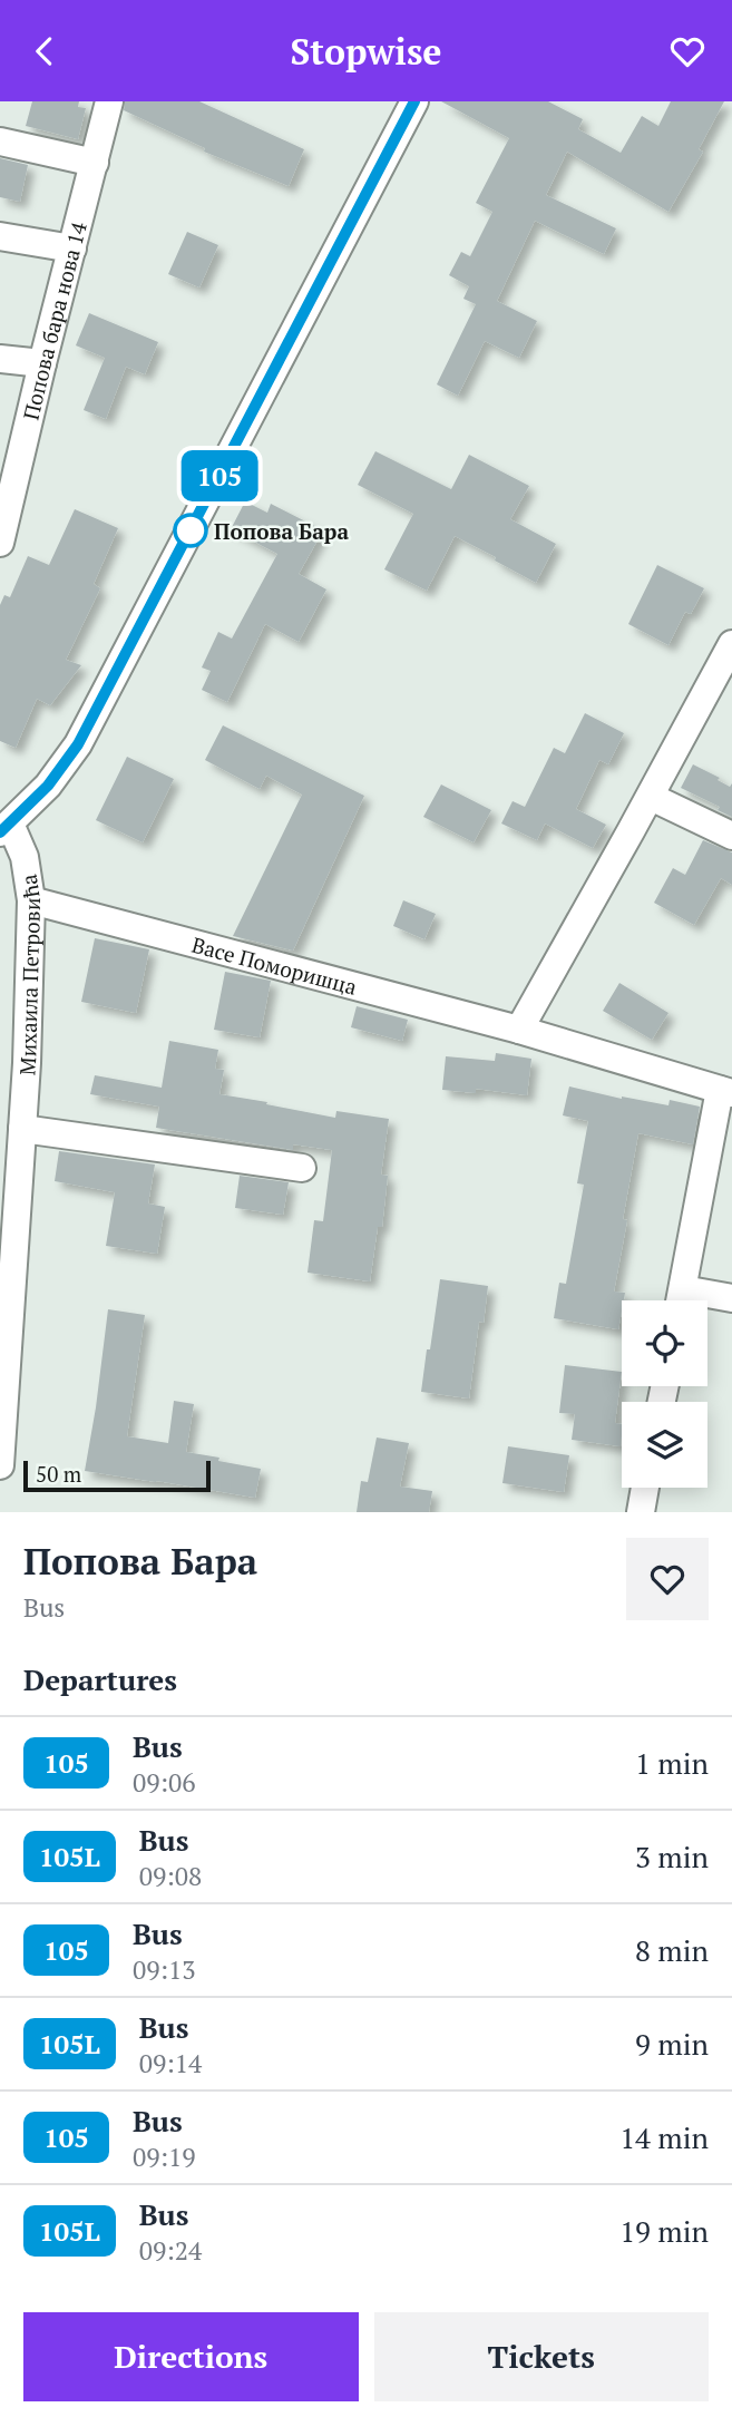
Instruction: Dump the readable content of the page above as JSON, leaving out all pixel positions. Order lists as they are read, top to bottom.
{
  "streets": {
    "street": ["Попова бара нова 14", "Васе Поморишца", "Михаила Петровића"]
  },
  "crossings": [
    ["Васе Поморишца", "Михаила Петровића"]
  ],
  "places": ["Попова Бара"],
  "lines": ["bus line 105"],
  "scale_bar": "50 m",
  "page": {
    "header": "Stopwise",
    "on_map": "105",
    "scale": "50 m",
    "heading": [
      ["Попова Бара", "Bus"],
      "Departures"
    ],
    "list": [
      {
        "mark": "105",
        "name": "Bus",
        "note": "09:06",
        "value": "1 min"
      },
      {
        "mark": "105L",
        "name": "Bus",
        "note": "09:08",
        "value": "3 min"
      },
      {
        "mark": "105",
        "name": "Bus",
        "note": "09:13",
        "value": "8 min"
      },
      {
        "mark": "105L",
        "name": "Bus",
        "note": "09:14",
        "value": "9 min"
      },
      {
        "mark": "105",
        "name": "Bus",
        "note": "09:19",
        "value": "14 min"
      },
      {
        "mark": "105L",
        "name": "Bus",
        "note": "09:24",
        "value": "19 min"
      }
    ],
    "buttons": ["Directions", "Tickets"]
  }
}
